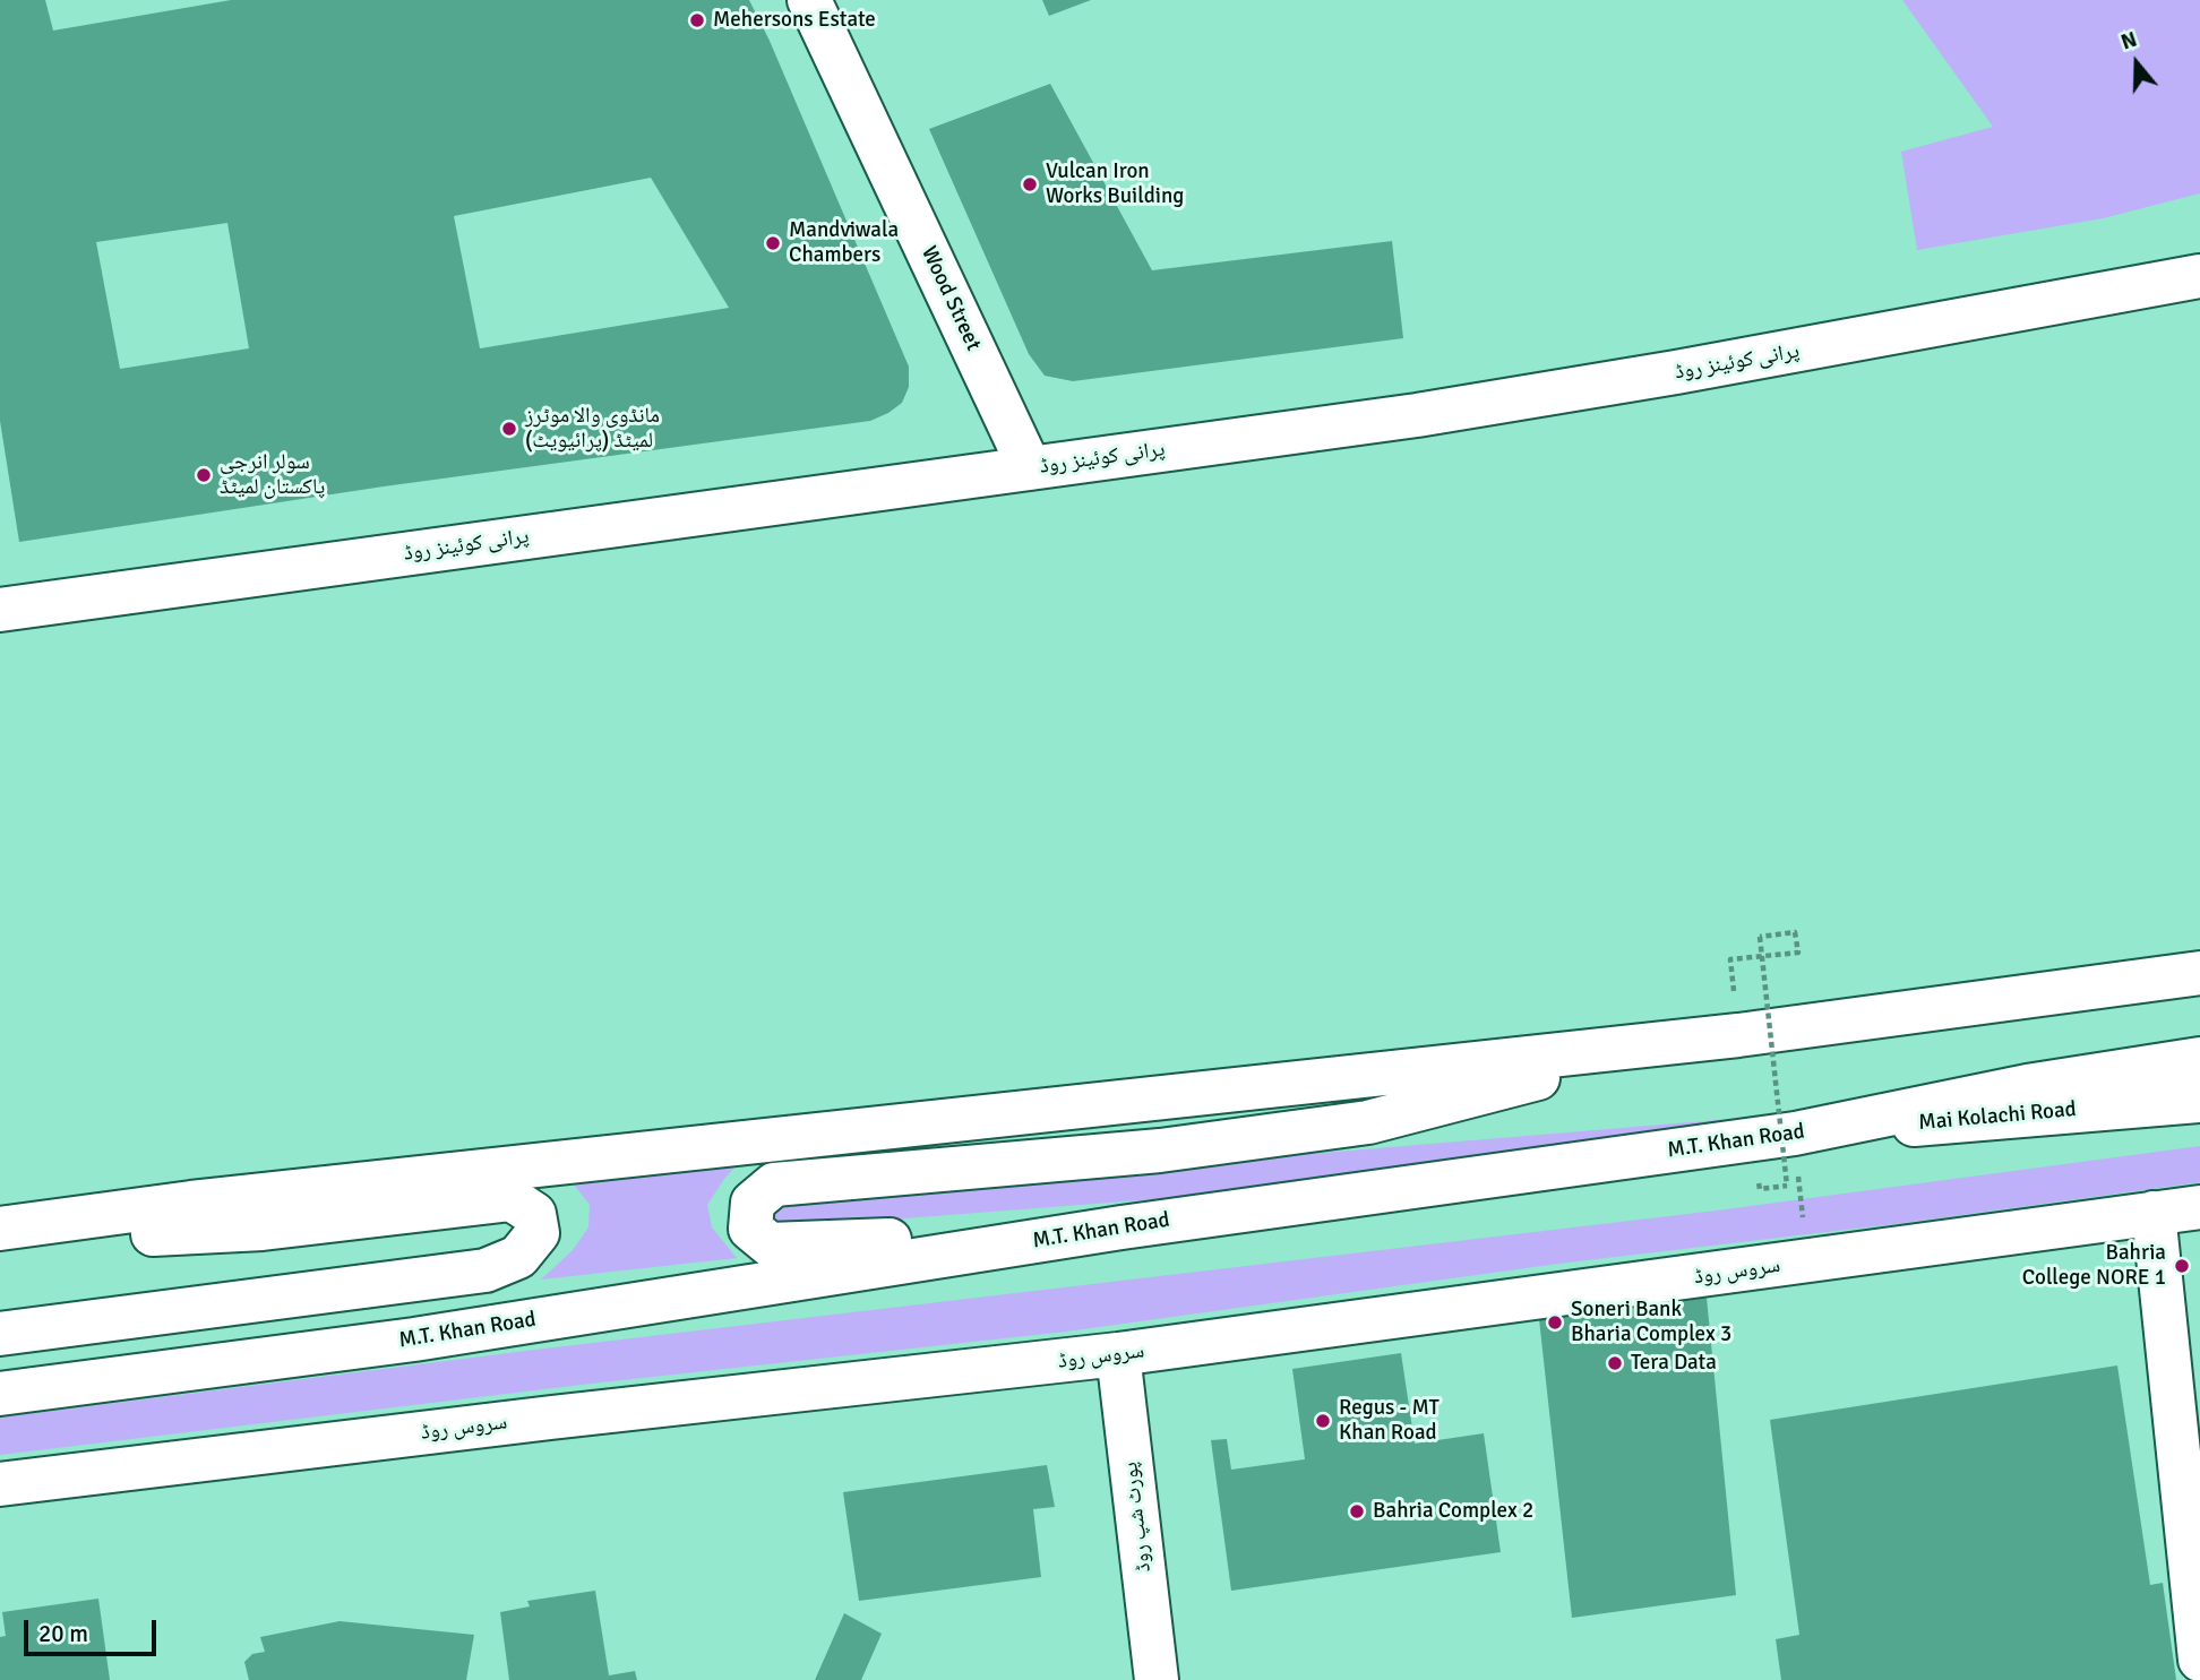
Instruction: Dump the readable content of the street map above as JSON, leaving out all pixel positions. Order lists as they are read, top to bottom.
{
  "streets": {
    "main road": [
      "Wood Street",
      "پرانی کوئینز روڈ",
      "Mai Kolachi Road",
      "M.T. Khan Road",
      "سروس روڈ",
      "پورٹ شپ روڈ"
    ]
  },
  "crossings": [
    ["Wood Street", "پرانی کوئینز روڈ"],
    ["Mai Kolachi Road", "M.T. Khan Road"],
    ["سروس روڈ", "پورٹ شپ روڈ"]
  ],
  "places": [
    "Mehersons Estate",
    "Vulcan Iron Works Building",
    "Mandviwala Chambers",
    "مانڈوی والا موٹرز (پرائیویٹ) لمیٹڈ",
    "سولر انرجی پاکستان لمیٹڈ",
    "Bahria College NORE 1",
    "Soneri Bank Bharia Complex 3",
    "Tera Data",
    "Regus - MT Khan Road",
    "Bahria Complex 2"
  ],
  "scale_bar": "20 m",
  "north": "top"
}
